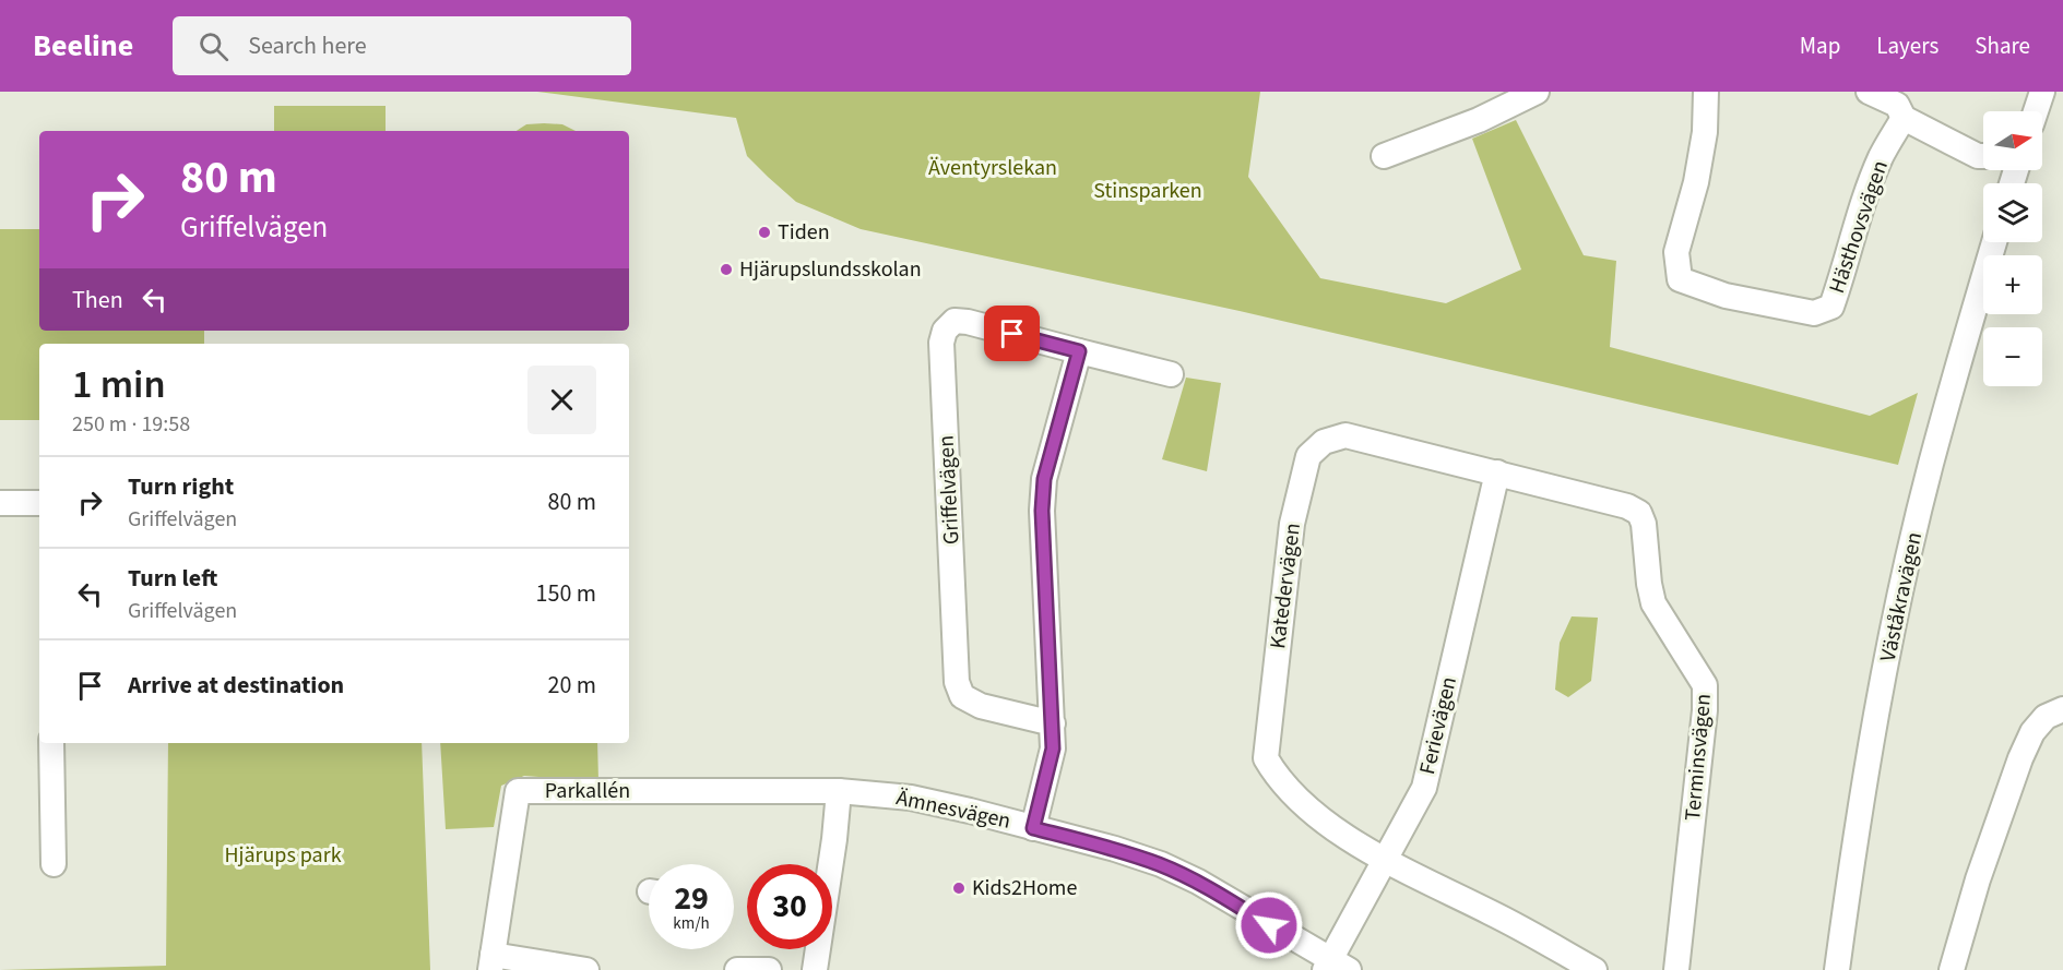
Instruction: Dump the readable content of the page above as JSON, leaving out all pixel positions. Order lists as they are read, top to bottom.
{
  "streets": {
    "street": [
      "Hästhovsvägen",
      "Griffelvägen",
      "Katedervägen",
      "Väståkravägen",
      "Ferievägen",
      "Terminsvägen",
      "Parkallén",
      "Ämnesvägen"
    ]
  },
  "crossings": [
    ["Katedervägen", "Ferievägen"],
    ["Katedervägen", "Terminsvägen"],
    ["Ferievägen", "Terminsvägen"],
    ["Ferievägen", "Ämnesvägen"],
    ["Parkallén", "Ämnesvägen"]
  ],
  "parks": ["Äventyrslekan", "Stinsparken", "Hjärups park"],
  "places": ["Tiden", "Hjärupslundsskolan", "Kids2Home"],
  "north": "right",
  "page": {
    "header": "Beeline",
    "search": "Search here",
    "nav": ["Map", "Layers", "Share"],
    "map_buttons": ["+", "−"],
    "turn": ["80 m", "Griffelvägen"],
    "then": "Then",
    "heading": ["1 min", "250 m · 19:58"],
    "list": [
      {
        "name": "Turn right",
        "note": "Griffelvägen",
        "value": "80 m"
      },
      {
        "name": "Turn left",
        "note": "Griffelvägen",
        "value": "150 m"
      },
      {
        "name": "Arrive at destination",
        "value": "20 m"
      }
    ],
    "speed": "29 km/h",
    "limit": "30"
  }
}
